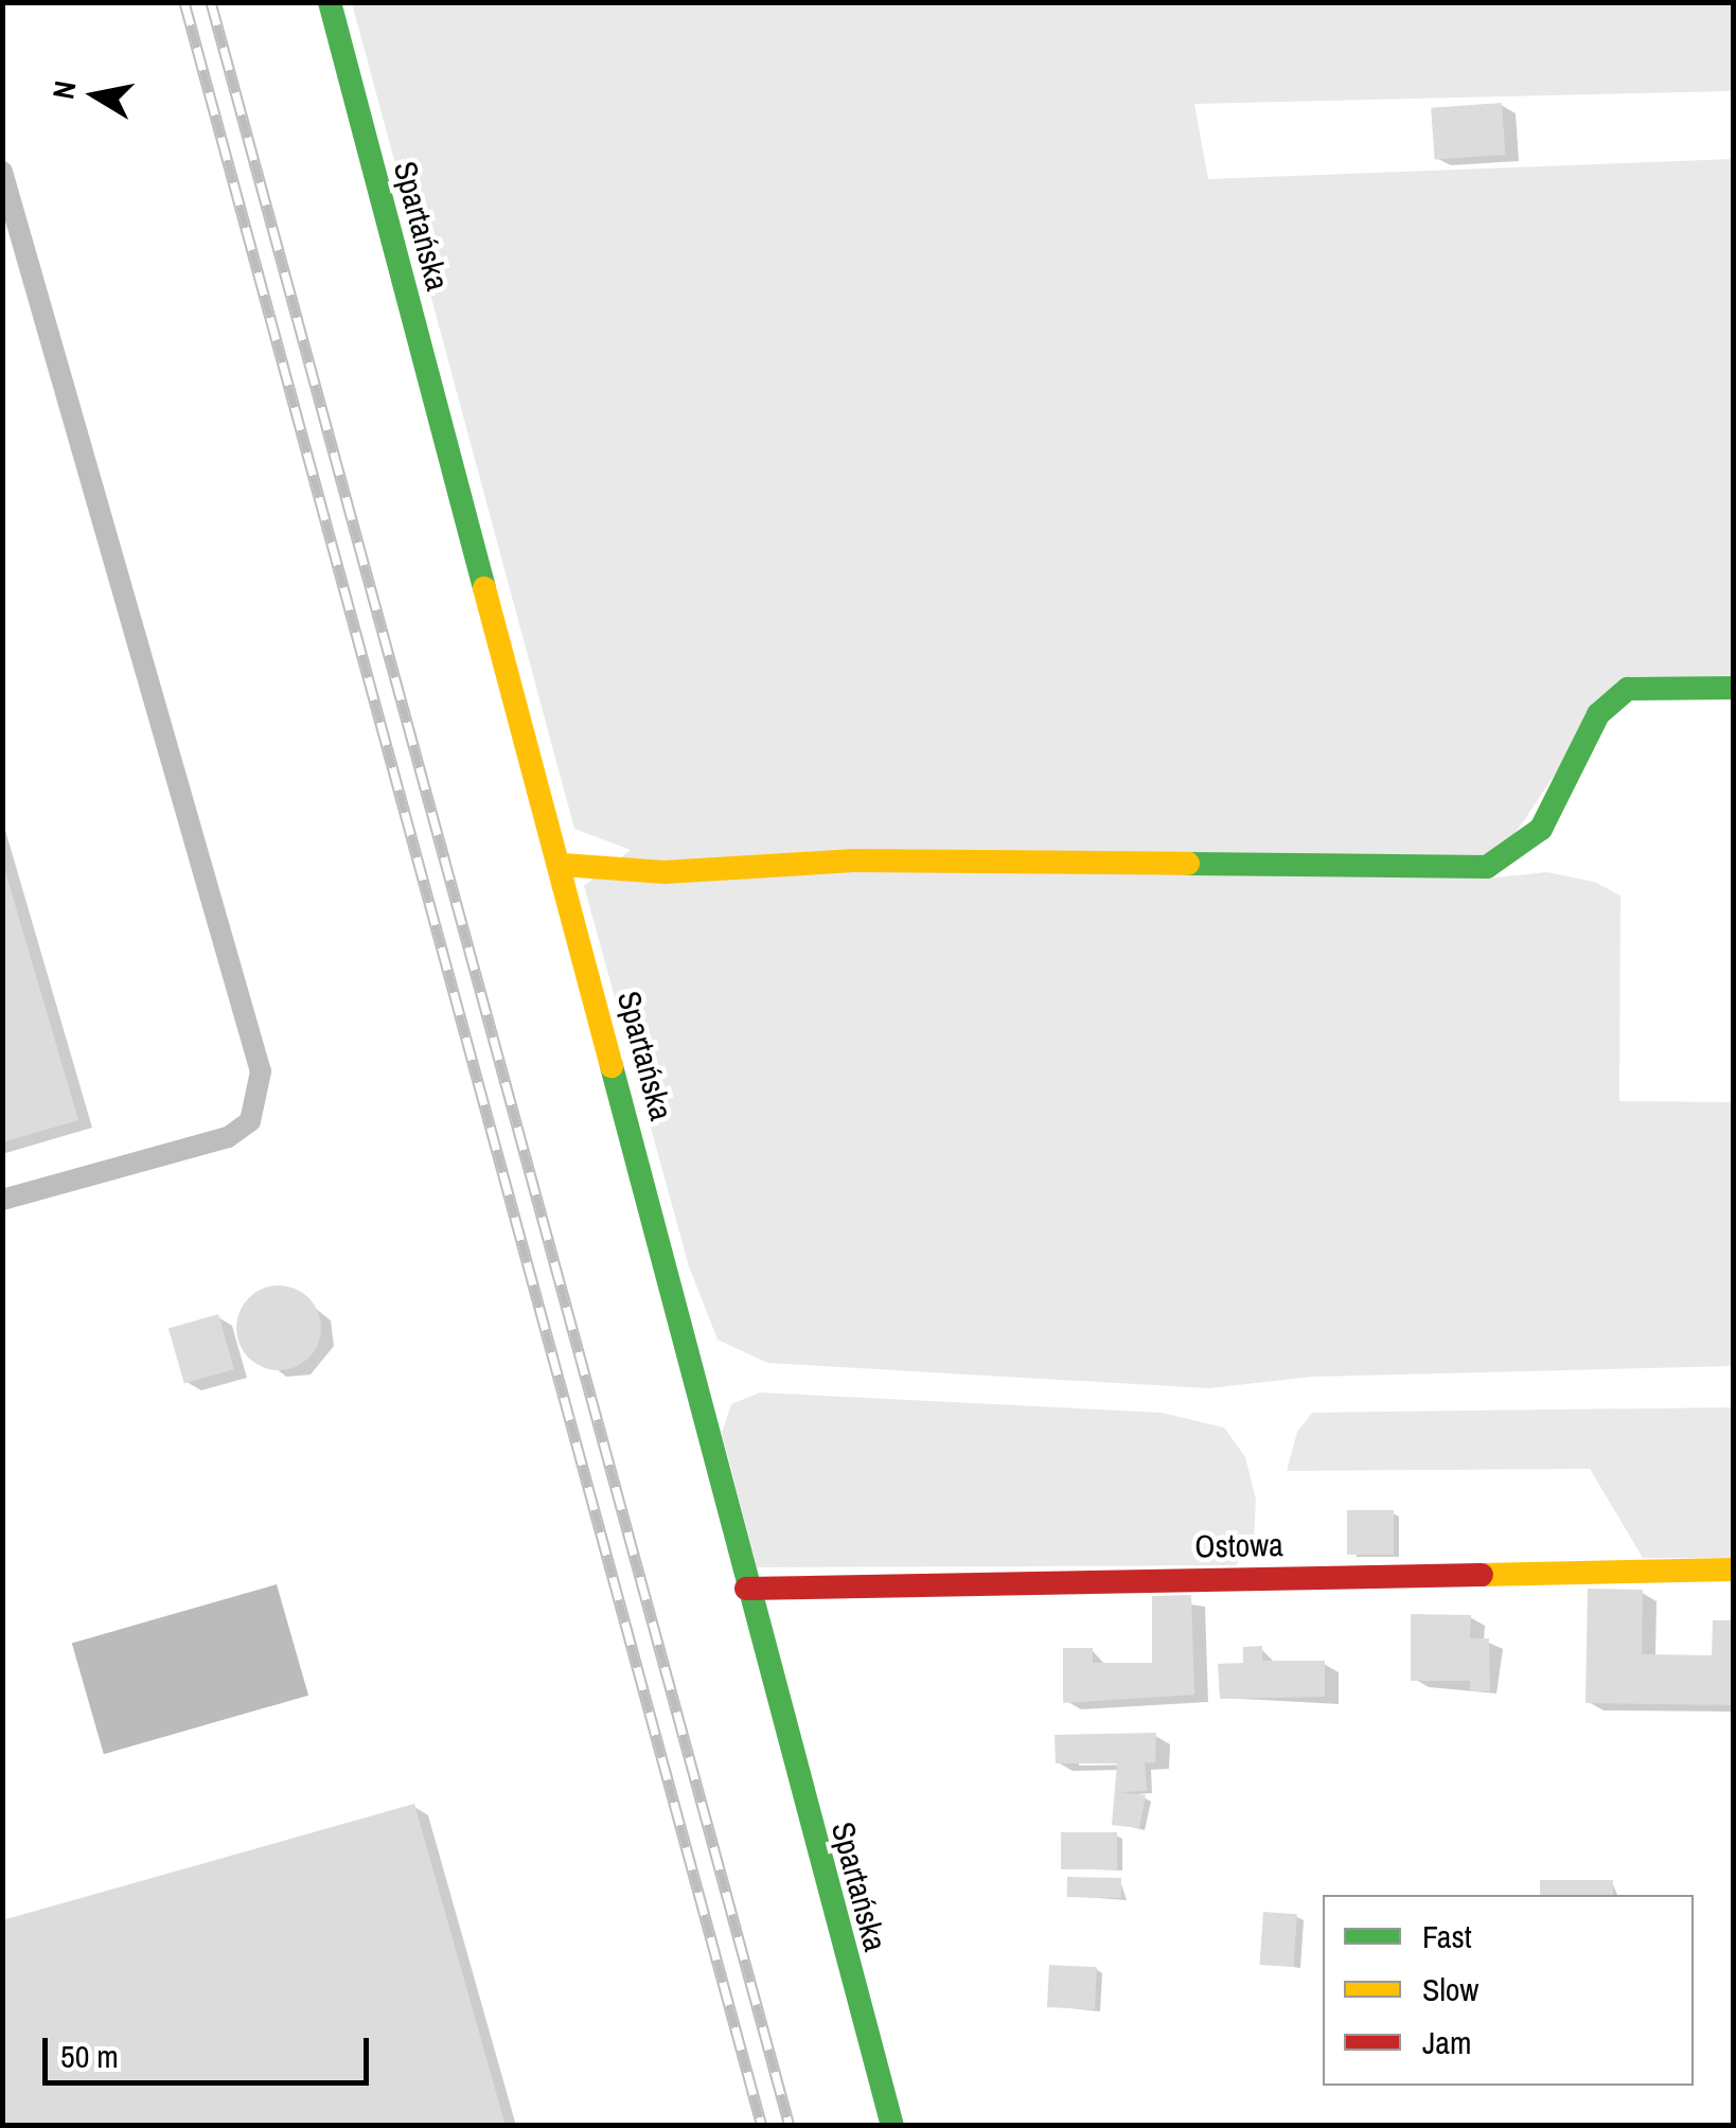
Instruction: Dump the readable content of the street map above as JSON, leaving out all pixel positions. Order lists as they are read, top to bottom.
{
  "streets": {
    "street": ["Spartańska", "Ostowa"]
  },
  "crossings": [
    ["Spartańska", "Ostowa"]
  ],
  "legend": ["Fast", "Slow", "Jam"],
  "scale_bar": "50 m",
  "north": "left"
}
